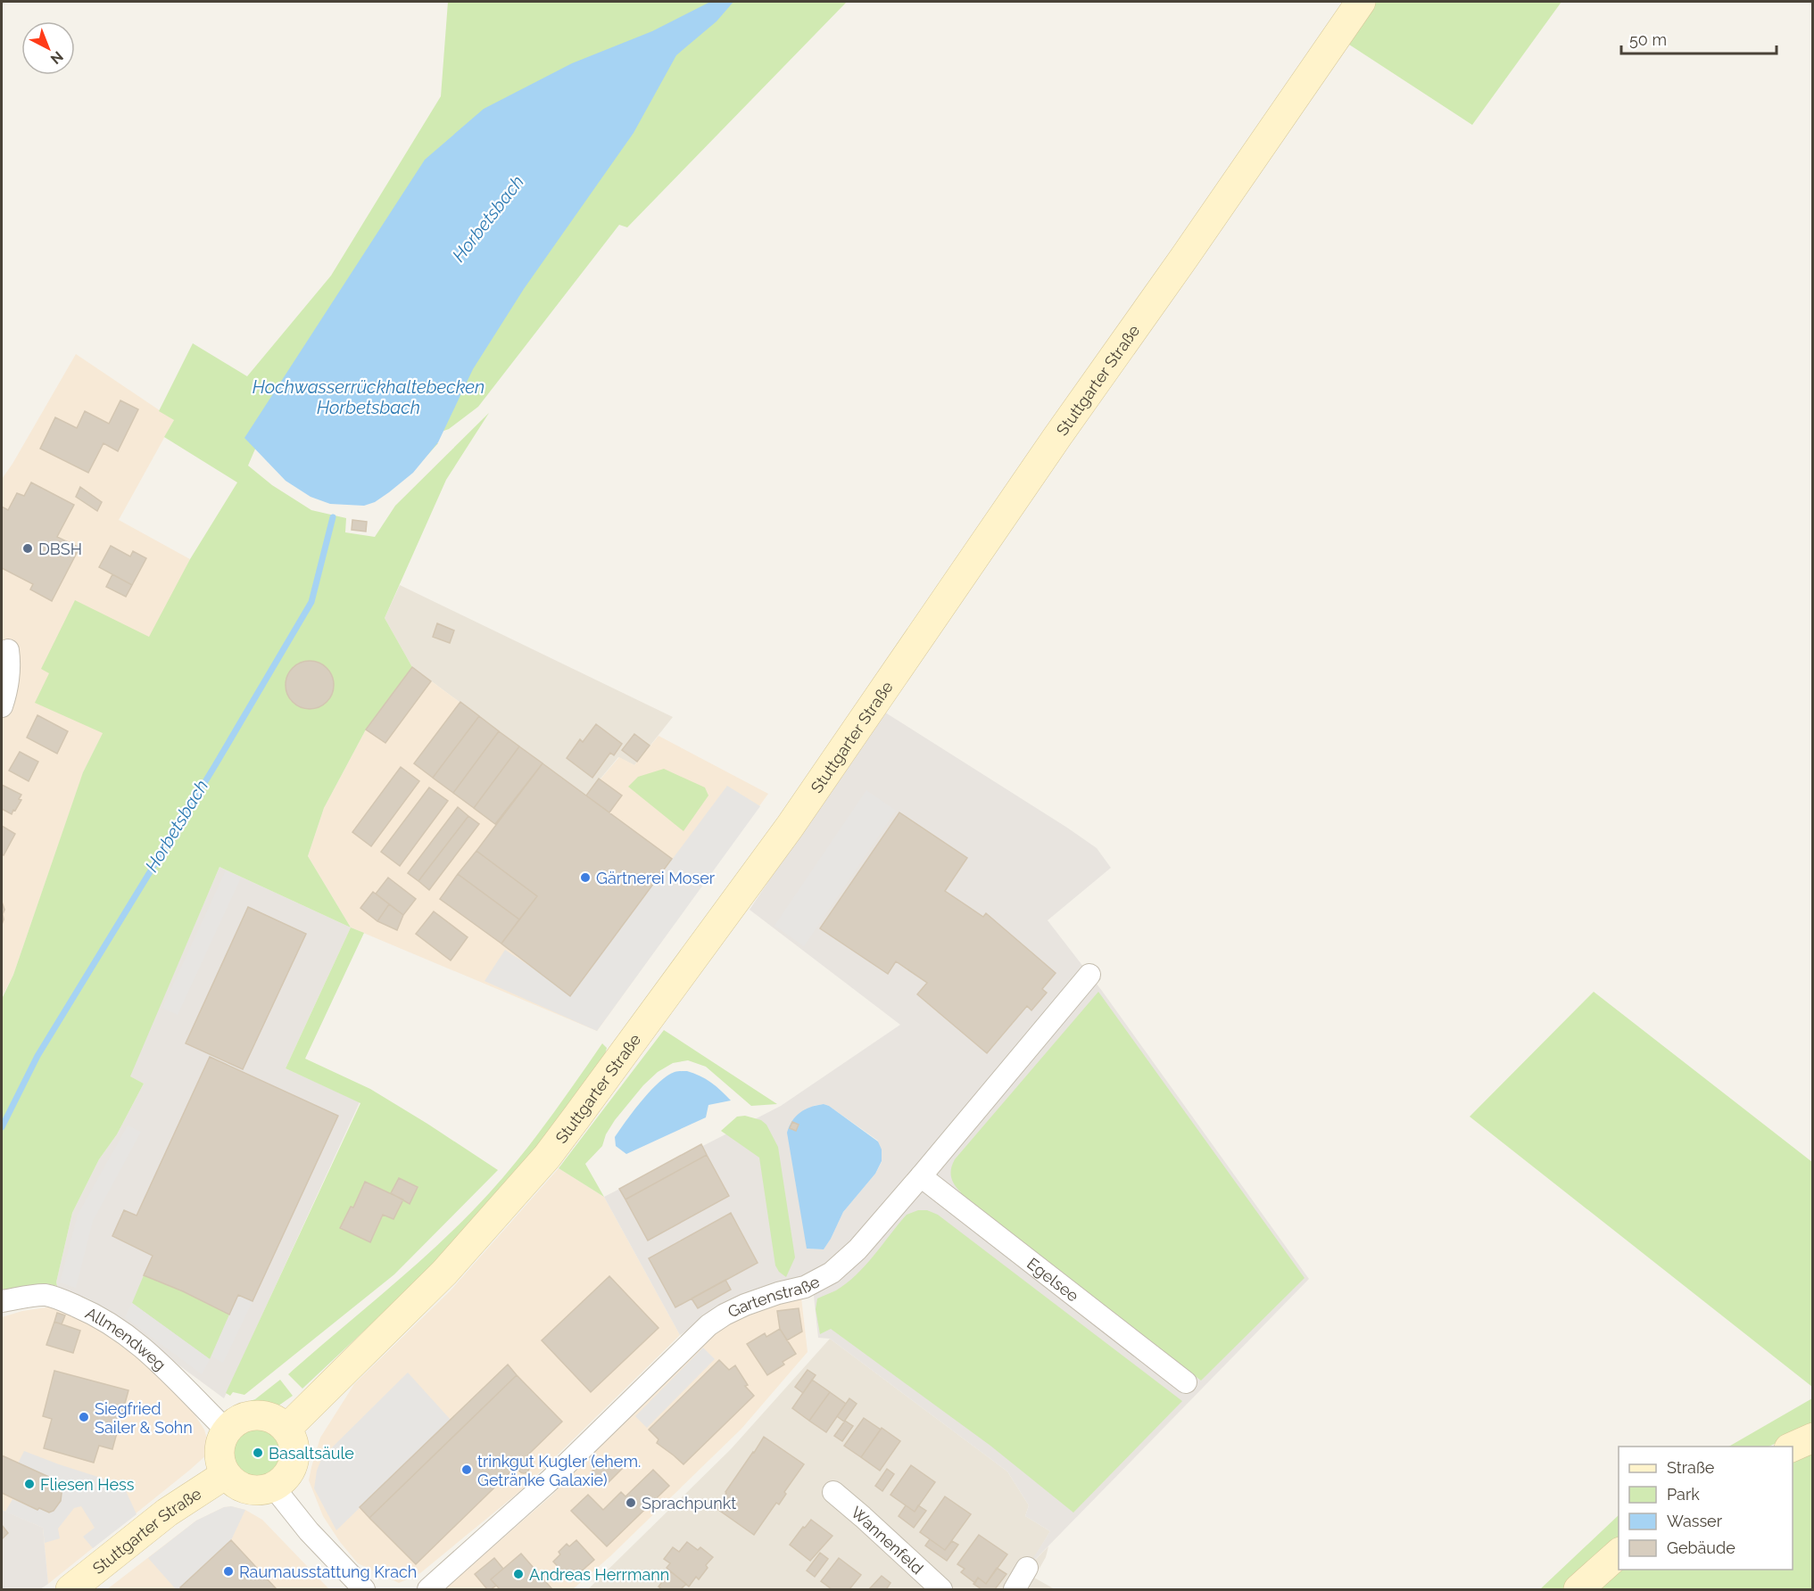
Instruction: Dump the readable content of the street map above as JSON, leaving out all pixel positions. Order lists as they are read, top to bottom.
{
  "streets": {
    "street": [
      "Stuttgarter Straße",
      "Egelsee",
      "Gartenstraße",
      "Allmendweg",
      "Wannenfeld"
    ]
  },
  "crossings": [
    ["Stuttgarter Straße", "Allmendweg"],
    ["Egelsee", "Gartenstraße"]
  ],
  "water": ["Horbetsbach", "Hochwasserrückhaltebecken Horbetsbach"],
  "places": [
    "DBSH",
    "Gärtnerei Moser",
    "Siegfried Sailer & Sohn",
    "Basaltsäule",
    "trinkgut Kugler (ehem. Getränke Galaxie)",
    "Fliesen Hess",
    "Sprachpunkt",
    "Raumausstattung Krach",
    "Andreas Herrmann"
  ],
  "legend": [
    "Straße",
    "Park",
    "Wasser",
    "Gebäude"
  ],
  "scale_bar": "50 m",
  "north": "bottom right"
}
